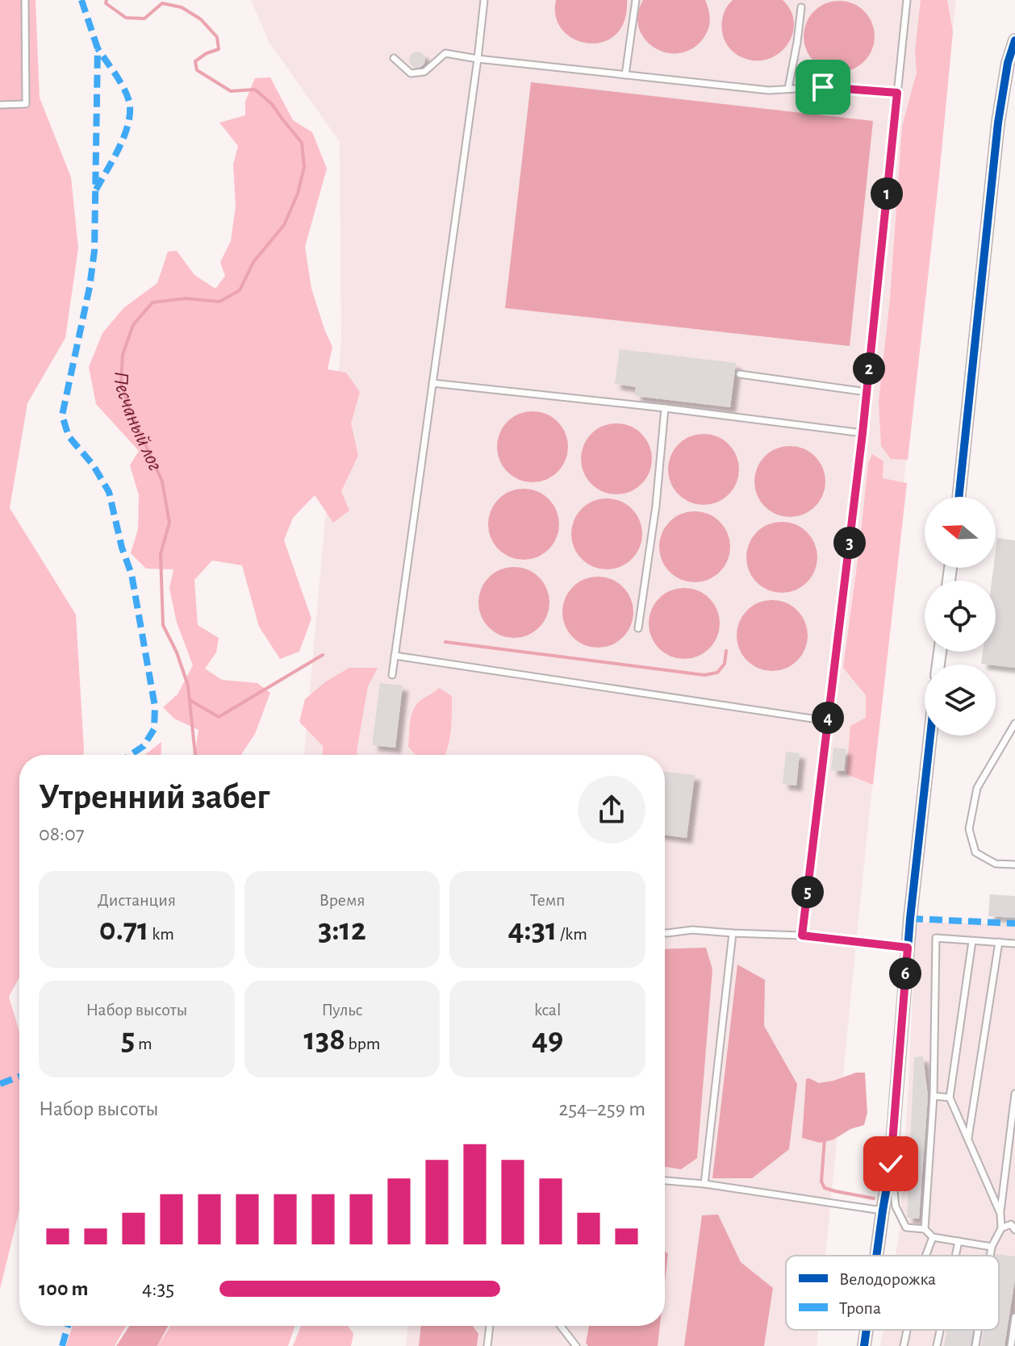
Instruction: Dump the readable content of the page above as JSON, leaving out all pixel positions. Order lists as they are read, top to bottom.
{
  "water": ["Песчаный лог"],
  "legend": ["Велодорожка", "Тропа"],
  "north": "left",
  "page": {
    "pins": [
      "1",
      "2",
      "3",
      "4",
      "5",
      "6"
    ],
    "heading": ["Утренний забег", "08:07"],
    "stats": [
      ["Дистанция", "0.71 km"],
      ["Время", "3:12"],
      ["Темп", "4:31 /km"],
      ["Набор высоты", "5 m"],
      ["Пульс", "138 bpm"],
      ["kcal", "49"]
    ],
    "chart": ["Набор высоты", "254–259 m"],
    "list": [
      {
        "name": "100 m",
        "note": "4:35"
      }
    ]
  }
}
